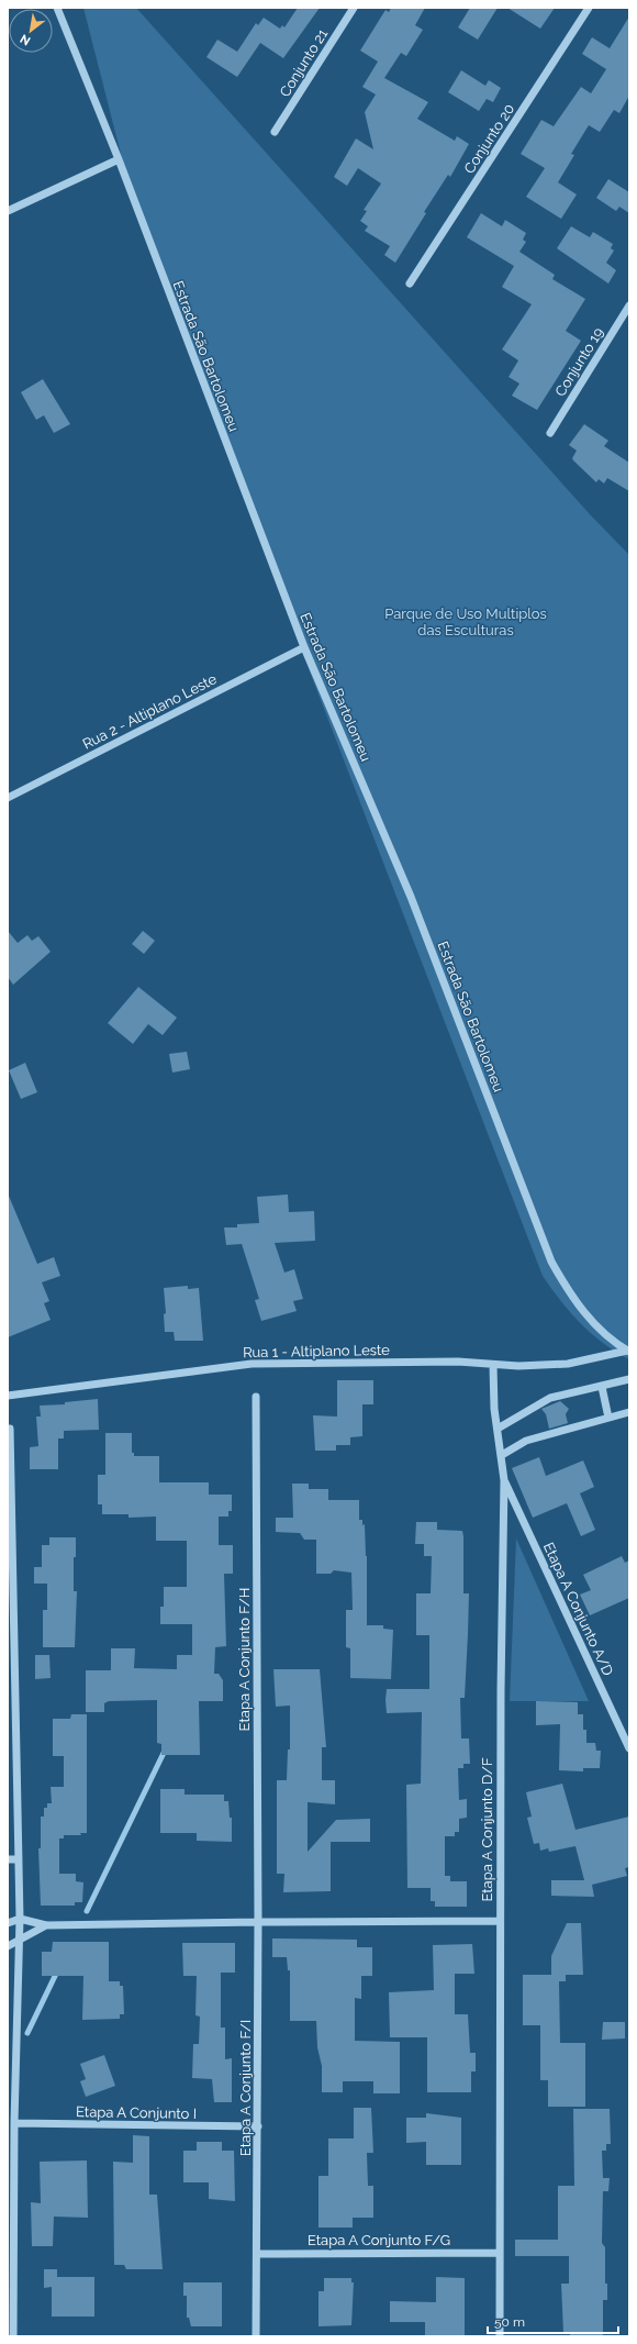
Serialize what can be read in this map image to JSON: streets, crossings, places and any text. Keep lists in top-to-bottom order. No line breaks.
{"streets":{"street":["Conjunto 21","Conjunto 20","Estrada São Bartolomeu","Conjunto 19","Rua 2 - Altiplano Leste","Rua 1 - Altiplano Leste","Etapa A Conjunto A/D","Etapa A Conjunto F/H","Etapa A Conjunto D/F","Etapa A Conjunto F/I","Etapa A Conjunto I","Etapa A Conjunto F/G"]},"crossings":[["Estrada São Bartolomeu","Rua 2 - Altiplano Leste"],["Estrada São Bartolomeu","Rua 1 - Altiplano Leste"],["Rua 1 - Altiplano Leste","Etapa A Conjunto D/F"],["Etapa A Conjunto A/D","Etapa A Conjunto D/F"],["Etapa A Conjunto F/H","Etapa A Conjunto F/I"],["Etapa A Conjunto D/F","Etapa A Conjunto F/G"],["Etapa A Conjunto F/I","Etapa A Conjunto I"],["Etapa A Conjunto F/I","Etapa A Conjunto F/G"]],"parks":["Parque de Uso Multiplos das Esculturas"],"scale_bar":"50 m","north":"bottom left"}
